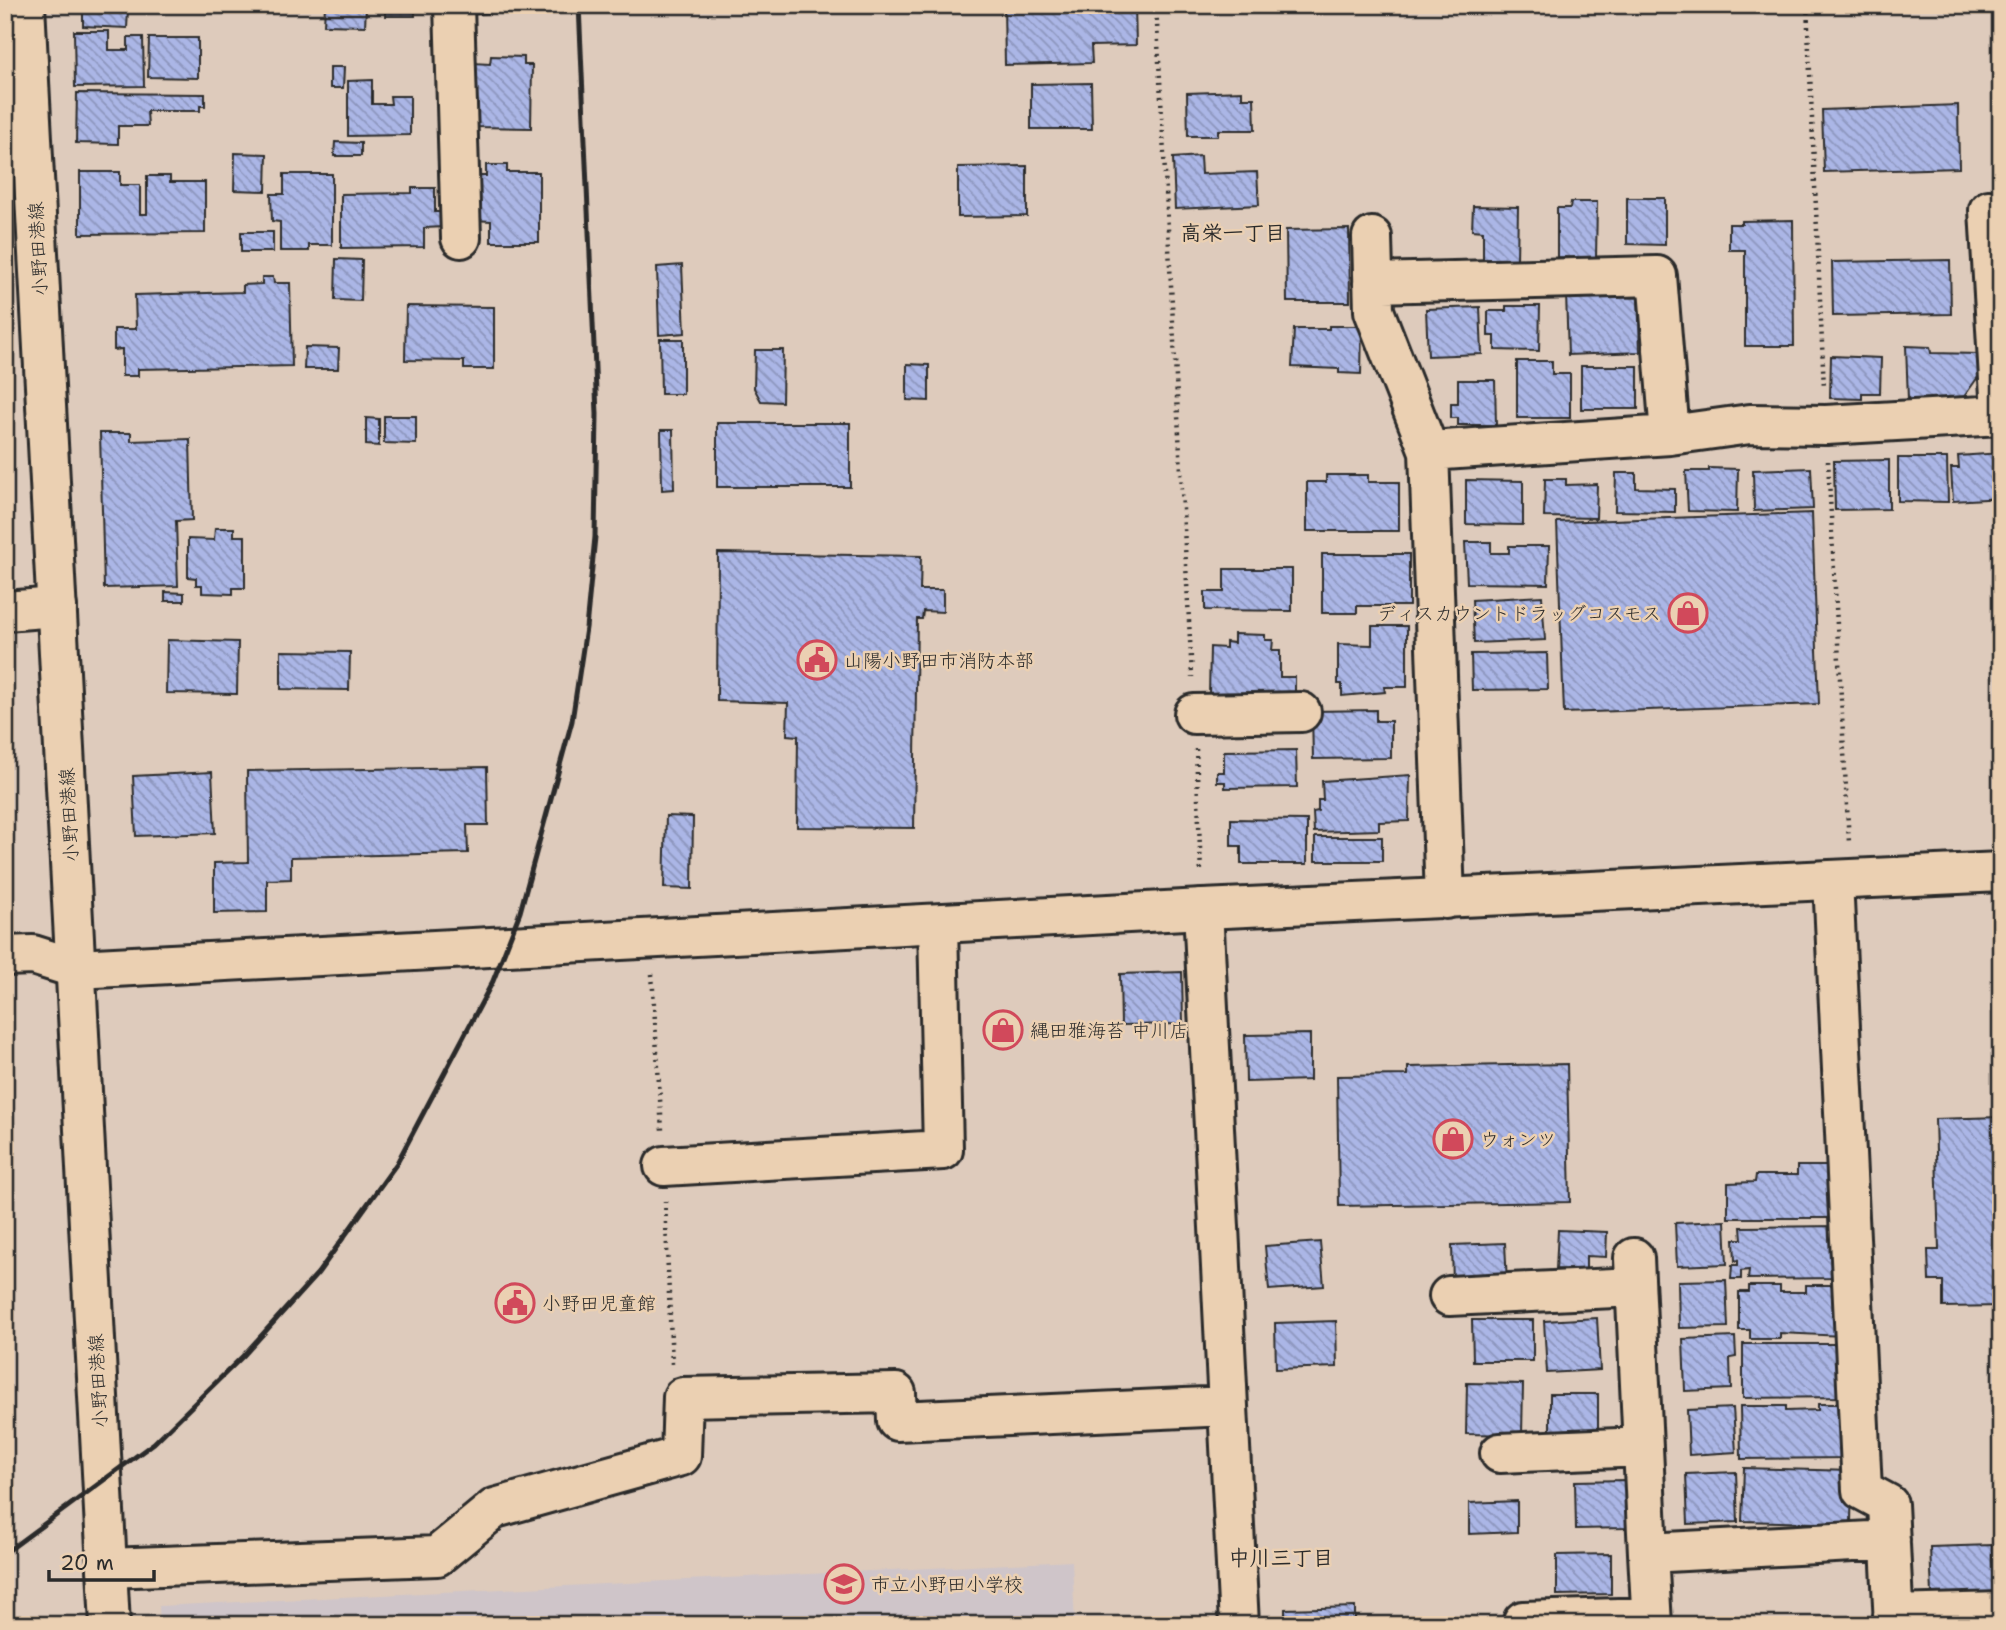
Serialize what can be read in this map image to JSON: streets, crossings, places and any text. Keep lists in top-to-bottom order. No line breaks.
{"streets":{"street":["小野田港線"]},"districts":["高栄一丁目","中川三丁目"],"places":{"shop":["ディスカウントドラッグコスモス","縄田雅海苔 中川店","ウォンツ"],"public building":["山陽小野田市消防本部","小野田児童館"],"school or university":["市立小野田小学校"]},"scale_bar":"20 m"}
